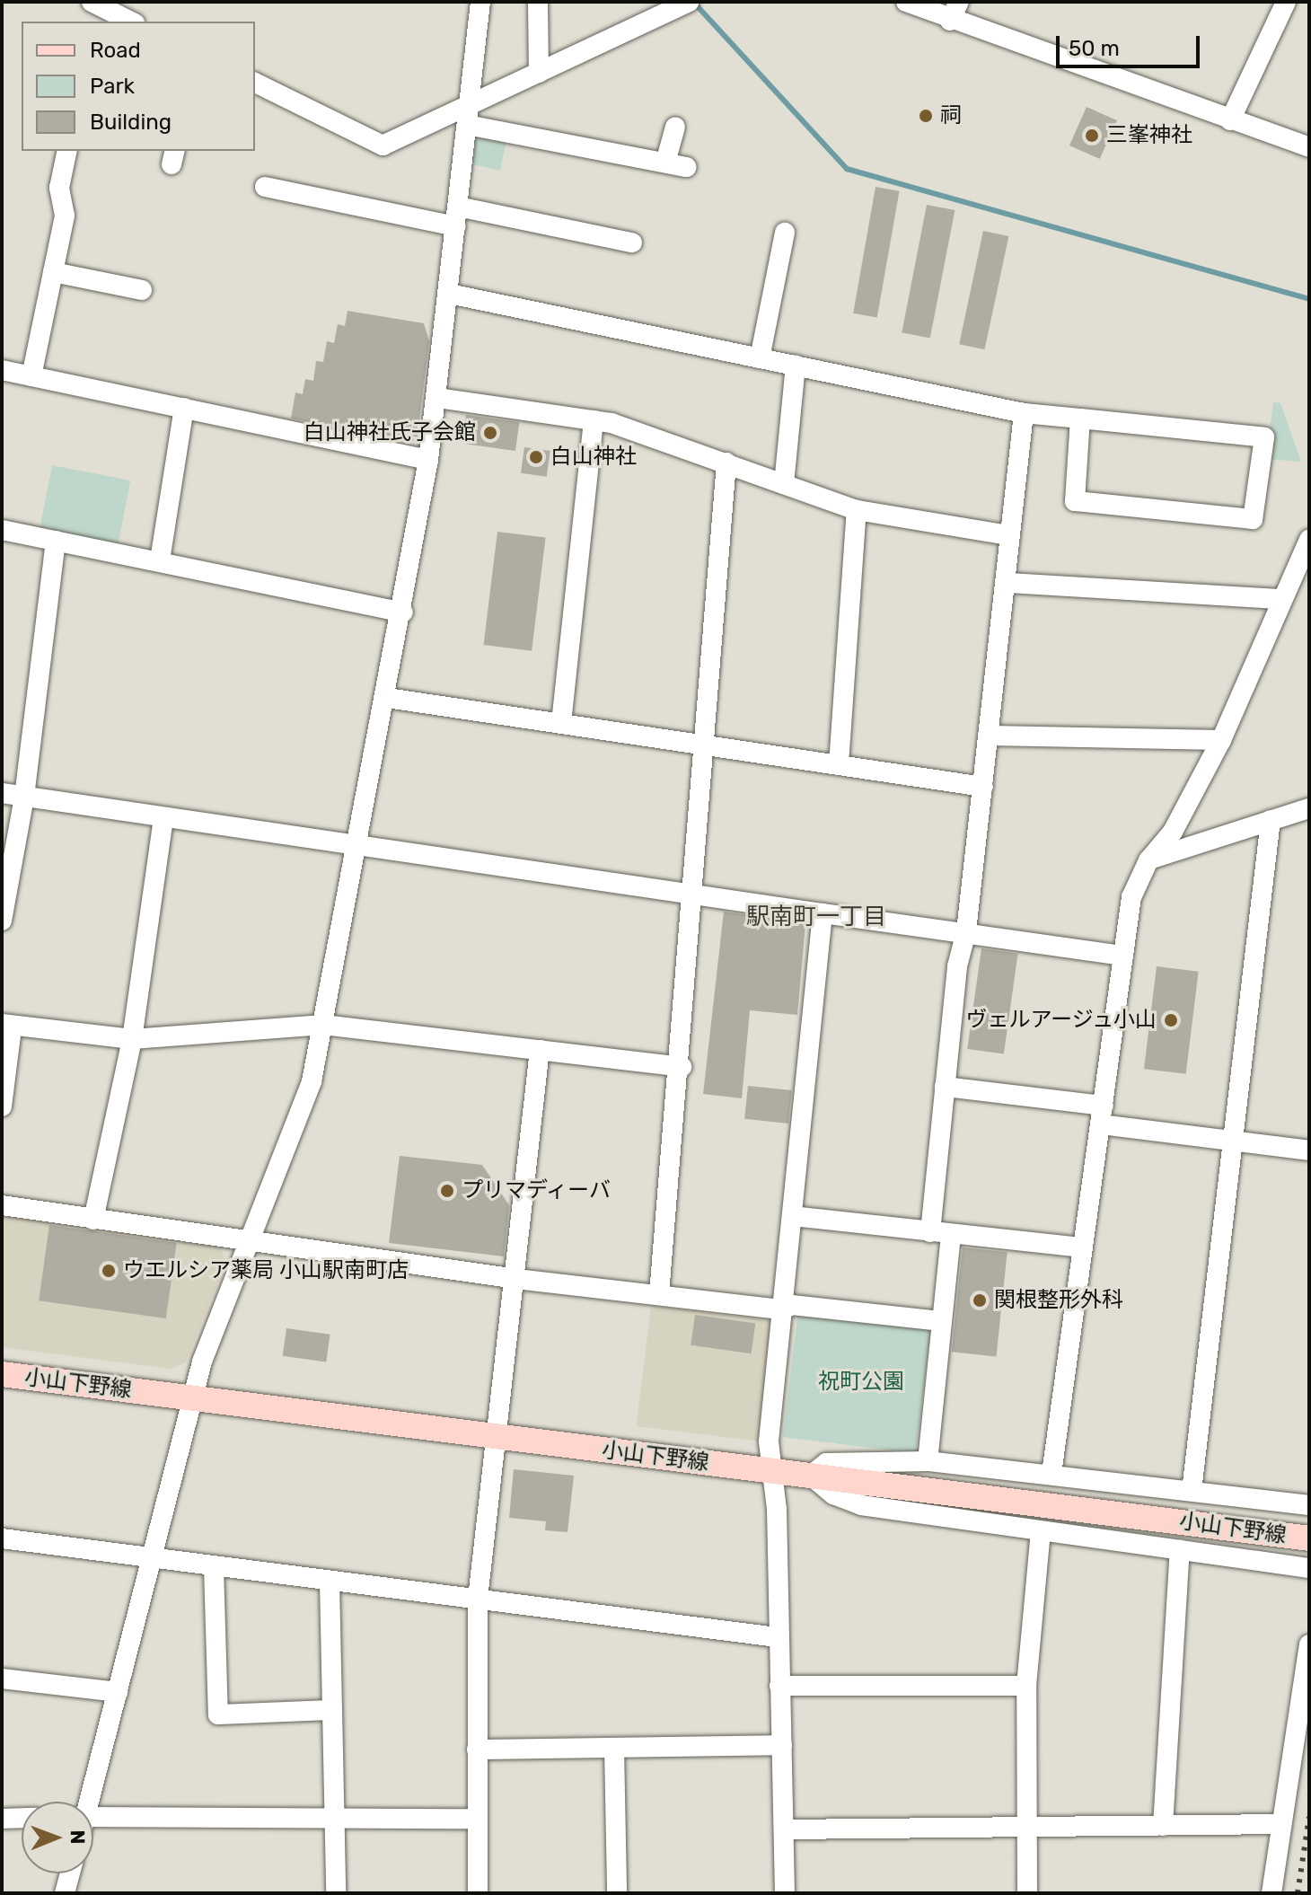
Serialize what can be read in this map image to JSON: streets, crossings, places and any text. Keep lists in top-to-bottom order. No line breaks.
{"streets":{"main road":["小山下野線"]},"districts":["駅南町一丁目"],"parks":["祝町公園"],"places":["祠","三峯神社","白山神社氏子会館","白山神社","ヴェルアージュ小山","プリマディーバ","ウエルシア薬局 小山駅南町店","関根整形外科"],"legend":["Road","Park","Building"],"scale_bar":"50 m","north":"right"}
